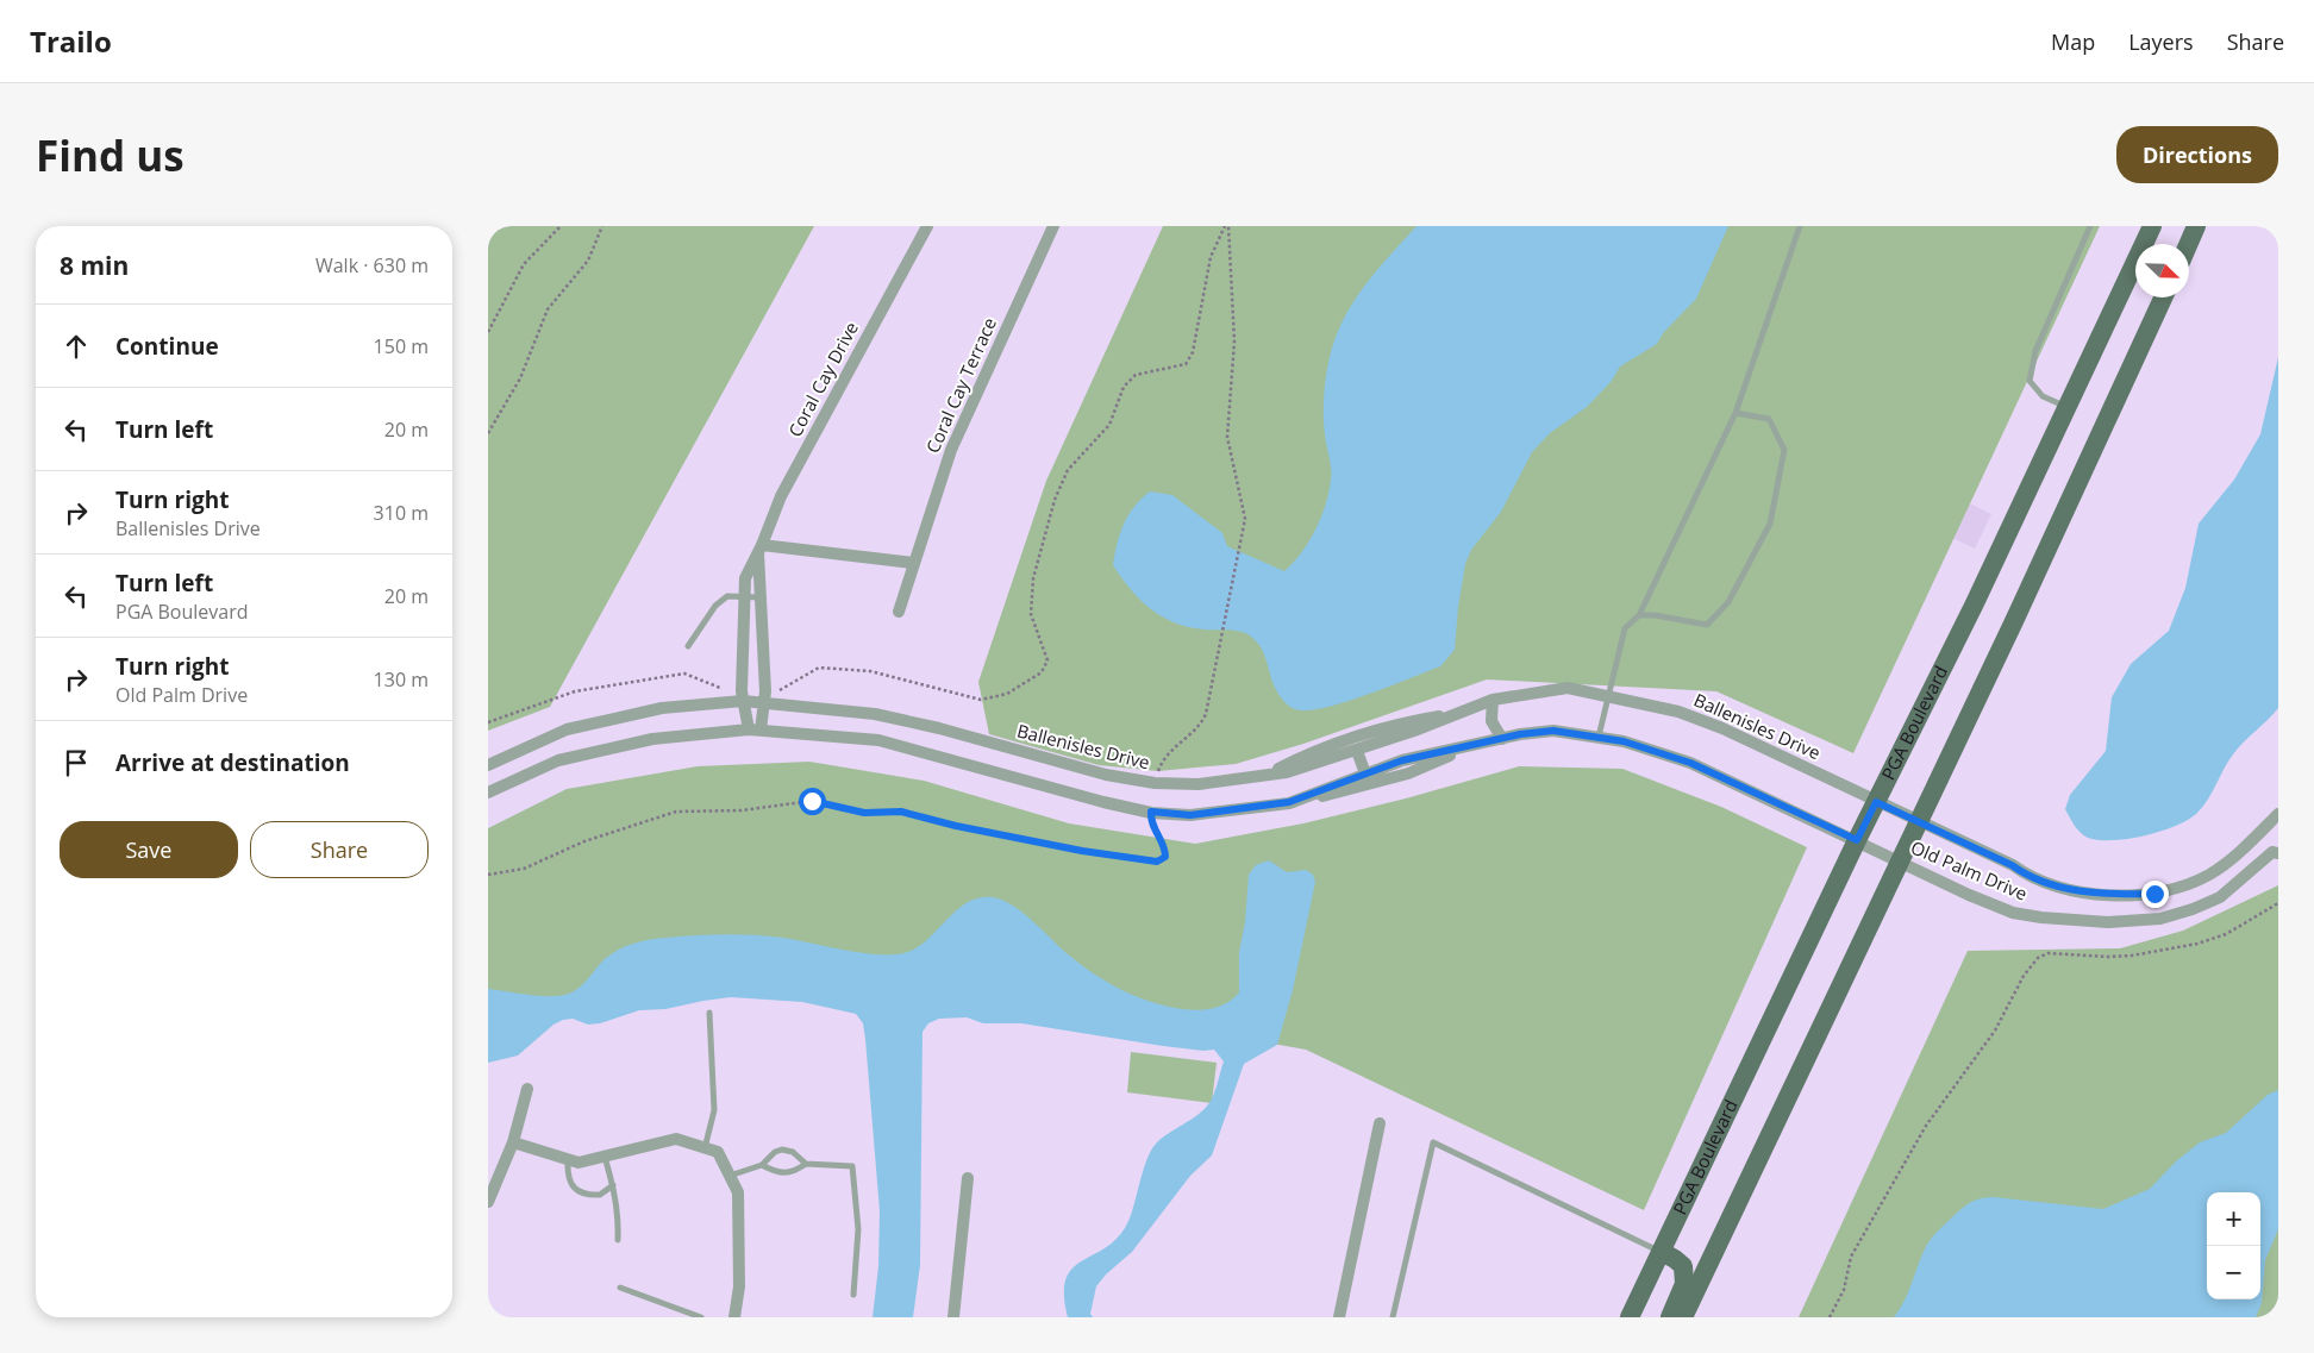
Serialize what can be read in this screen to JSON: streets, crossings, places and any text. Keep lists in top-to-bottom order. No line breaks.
{"streets":{"main road":["PGA Boulevard"],"street":["Coral Cay Drive","Coral Cay Terrace","Ballenisles Drive","Old Palm Drive"]},"crossings":[["Coral Cay Drive","Ballenisles Drive"],["PGA Boulevard","Ballenisles Drive"],["PGA Boulevard","Old Palm Drive"],["Ballenisles Drive","Old Palm Drive"]],"north":"bottom right","page":{"header":"Trailo","nav":["Map","Layers","Share"],"buttons":["Directions",["Save","Share"]],"title":"Find us","heading":["8 min","Walk · 630 m"],"list":[["Continue","150 m"],["Turn left","20 m"],["Turn right","Ballenisles Drive","310 m"],["Turn left","PGA Boulevard","20 m"],["Turn right","Old Palm Drive","130 m"],"Arrive at destination"],"map_buttons":["+","−"]}}
